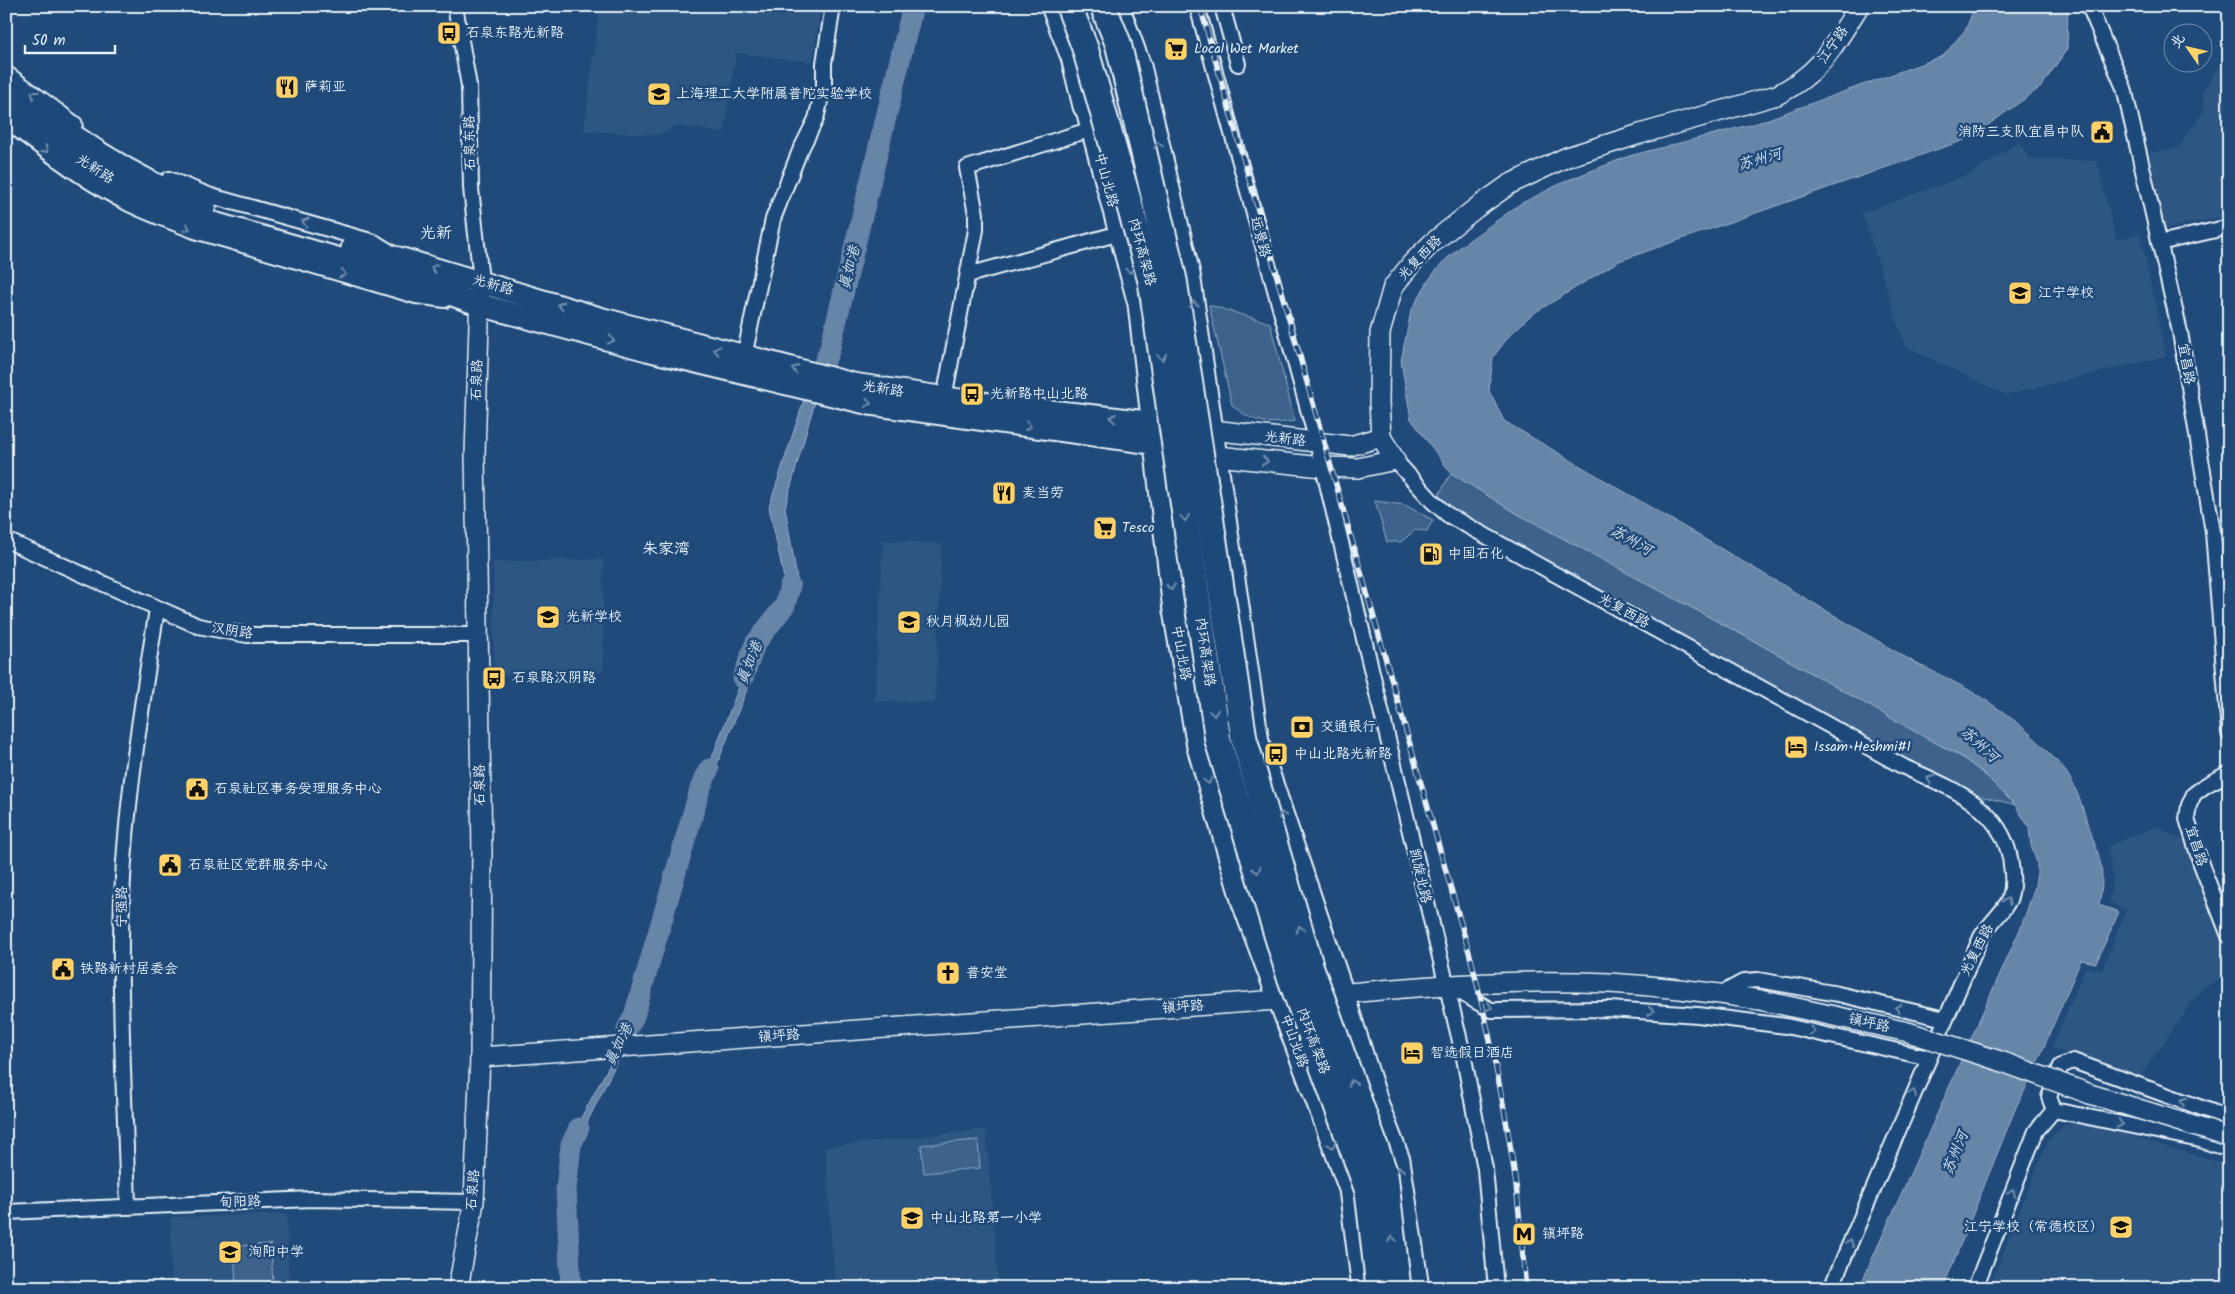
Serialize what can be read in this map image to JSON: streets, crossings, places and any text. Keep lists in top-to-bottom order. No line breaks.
{"streets":{"highway":["内环高架路"],"main road":["江宁路","光新路","中山北路","光复西路","石泉路","镇坪路"],"street":["石泉东路","远景路","宜昌路","汉阴路","凯旋北路","宁强路","旬阳路"]},"crossings":[["江宁路","光复西路"],["石泉东路","光新路"],["石泉东路","石泉路"],["光新路","中山北路"],["光新路","远景路"],["光新路","光复西路"],["光新路","石泉路"],["光新路","凯旋北路"],["中山北路","镇坪路"],["远景路","凯旋北路"],["石泉路","汉阴路"],["石泉路","镇坪路"],["石泉路","旬阳路"],["汉阴路","宁强路"],["凯旋北路","镇坪路"],["宁强路","旬阳路"]],"districts":["光新","朱家湾"],"water":["苏州河","真如港"],"places":{"bus stop":["石泉东路光新路","光新路中山北路","石泉路汉阴路","中山北路光新路"],"supermarket":["Local Wet Market","Tesco"],"restaurant":["萨莉亚","麦当劳"],"school or university":["上海理工大学附属普陀实验学校","江宁学校","光新学校","秋月枫幼儿园","中山北路第一小学","江宁学校（常德校区）","洵阳中学"],"public building":["消防三支队宜昌中队","石泉社区事务受理服务中心","石泉社区党群服务中心","铁路新村居委会"],"fuel station":["中国石化"],"bank":["交通银行"],"hotel":["Issam Heshmi#1","智选假日酒店"],"church":["普安堂"],"metro station":["镇坪路"]},"scale_bar":"50 m","north":"top left"}
